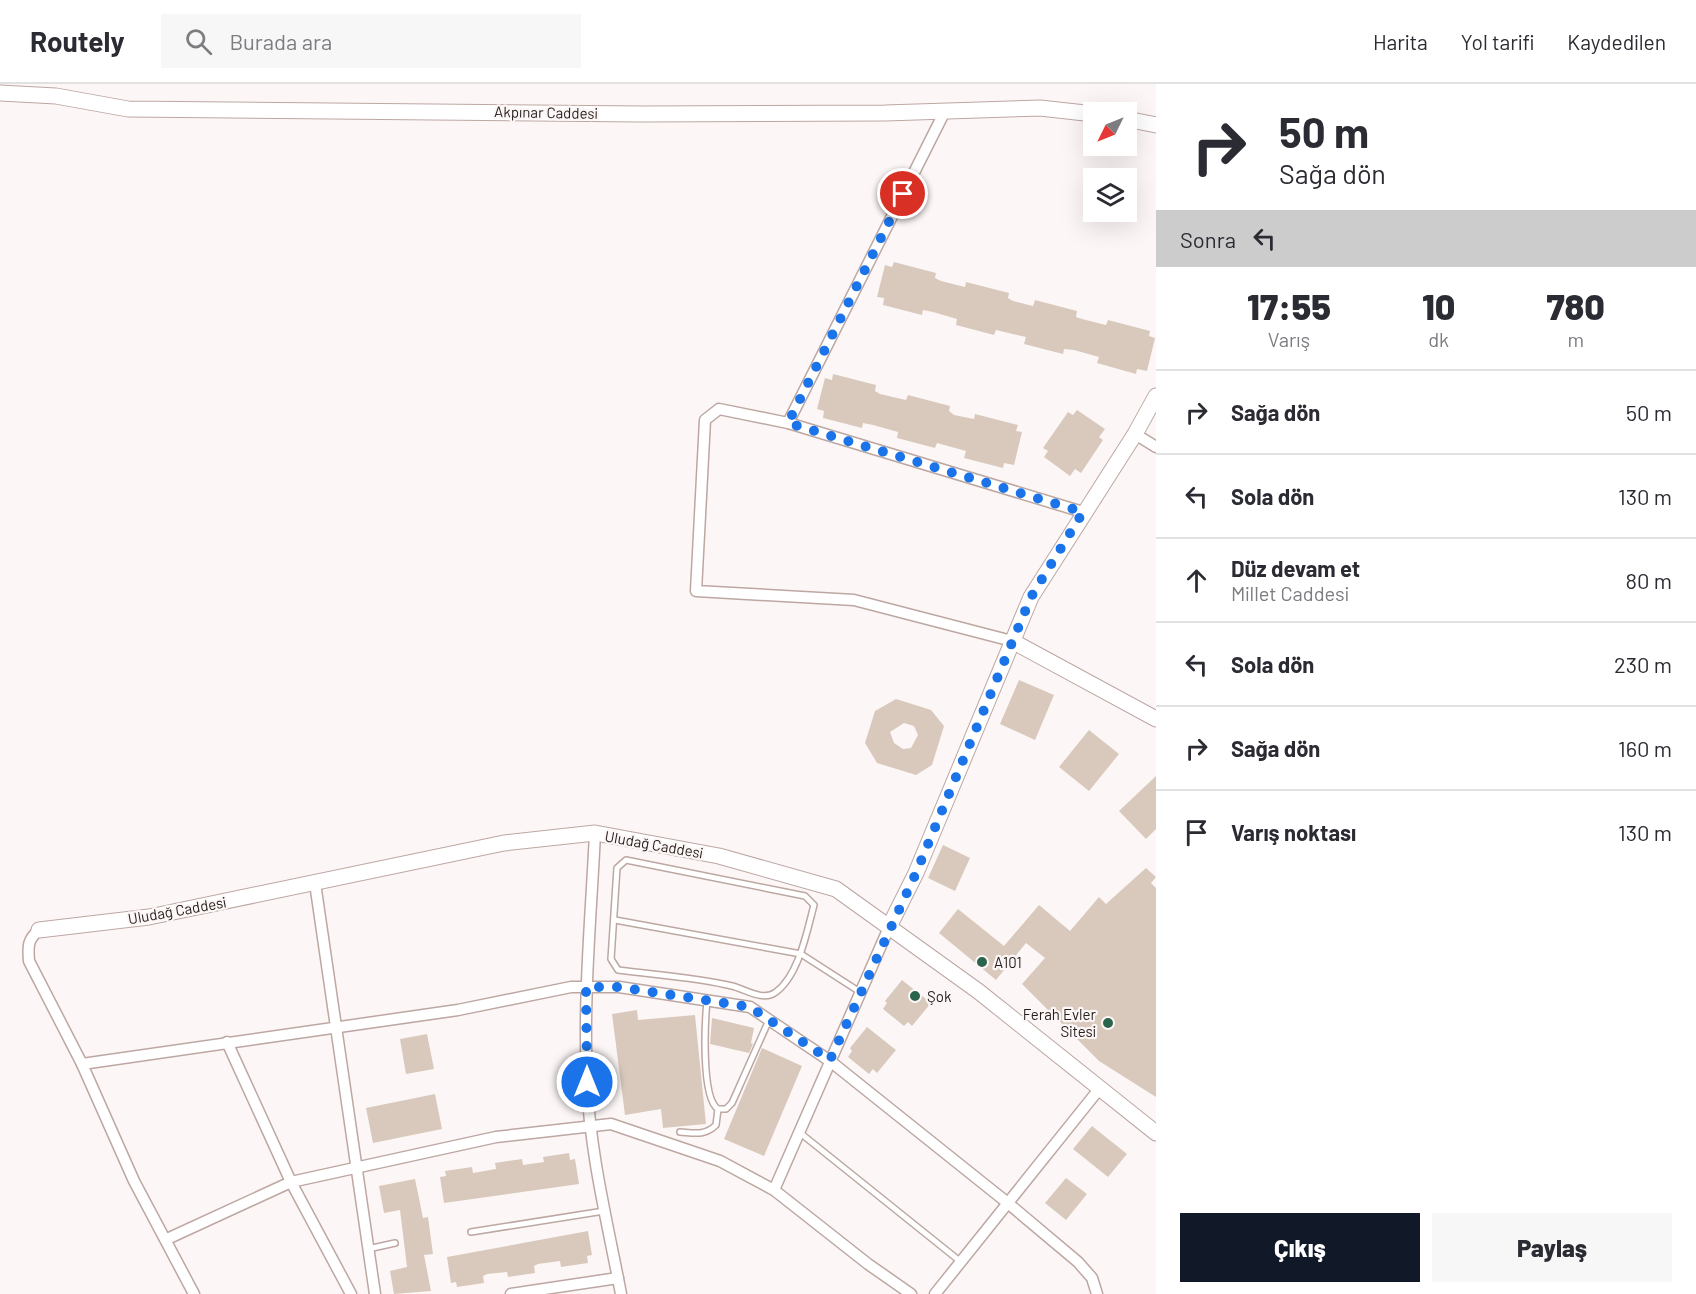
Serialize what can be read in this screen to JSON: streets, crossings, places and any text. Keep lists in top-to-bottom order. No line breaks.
{"streets":{"street":["Akpınar Caddesi","Uludağ Caddesi"]},"places":["A101","Şok","Ferah Evler Sitesi"],"north":"bottom left","page":{"header":"Routely","search":"Burada ara","nav":["Harita","Yol tarifi","Kaydedilen"],"turn":["50 m","Sağa dön"],"then":"Sonra","eta":["17:55","Varış","10","dk","780","m"],"list":[{"name":"Sağa dön","value":"50 m"},{"name":"Sola dön","value":"130 m"},{"name":"Düz devam et","note":"Millet Caddesi","value":"80 m"},{"name":"Sola dön","value":"230 m"},{"name":"Sağa dön","value":"160 m"},{"name":"Varış noktası","value":"130 m"}],"buttons":["Çıkış","Paylaş"]}}
